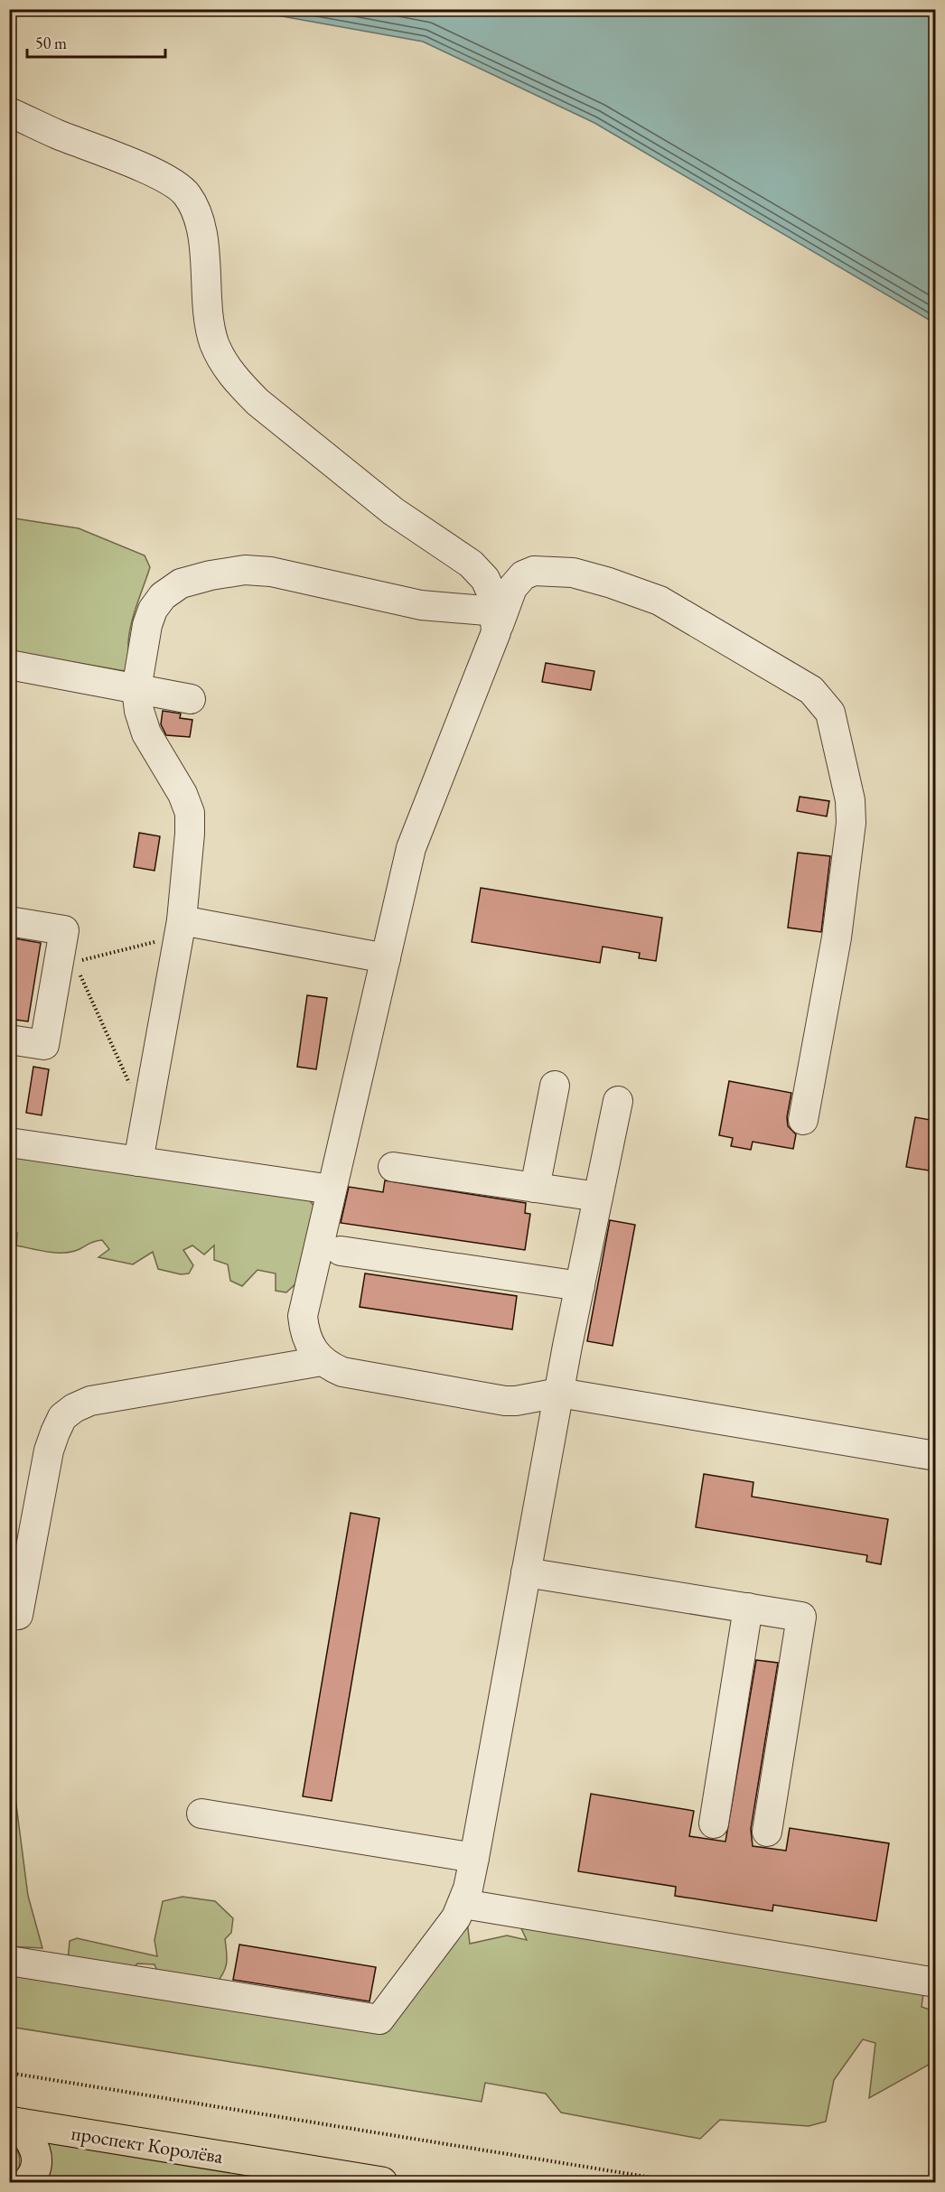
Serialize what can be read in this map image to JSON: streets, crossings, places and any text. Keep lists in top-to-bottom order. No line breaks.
{"streets":{"main road":["проспект Королёва"]},"scale_bar":"50 m"}
